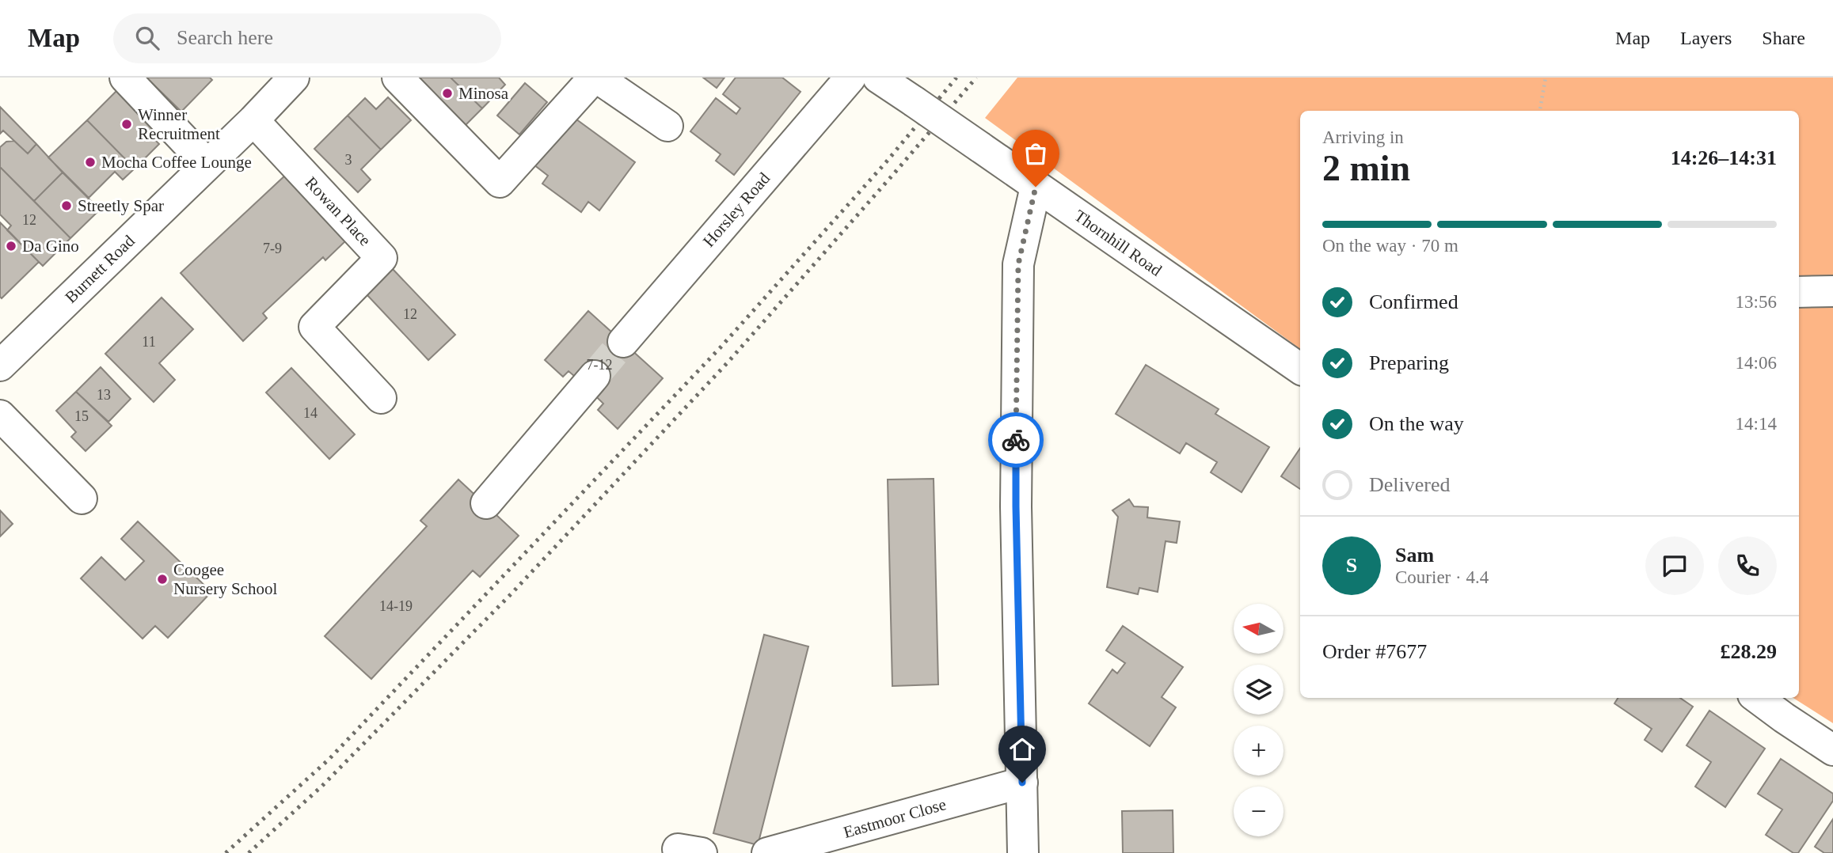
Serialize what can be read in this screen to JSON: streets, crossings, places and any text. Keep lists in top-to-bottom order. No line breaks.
{"streets":{"main road":["Horsley Road","Rowan Place","Thornhill Road","Burnett Road","Eastmoor Close"]},"crossings":[["Rowan Place","Burnett Road"]],"places":["Minosa","Winner Recruitment","Mocha Coffee Lounge","Streetly Spar","Da Gino","Coogee Nursery School"],"house_numbers":["3","12","7-9","12","11","7-12","13","14","15","14-19"],"north":"left","page":{"header":"Map","search":"Search here","nav":["Map","Layers","Share"],"heading":["2 min","Arriving in","14:26–14:31"],"panel":["Sam","Courier · 4.4","Order #7677","£28.29"],"bar":"On the way · 70 m","list":[["Confirmed","13:56"],["Preparing","14:06"],["On the way","14:14"],"Delivered"],"round":"S","map_buttons":["+","−"]}}
